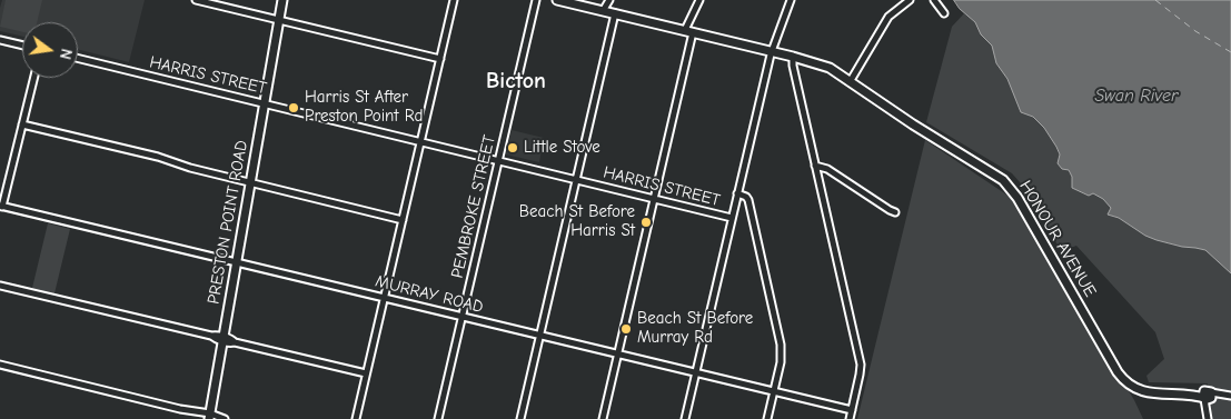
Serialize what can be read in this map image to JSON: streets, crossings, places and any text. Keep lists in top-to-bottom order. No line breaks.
{"streets":{"street":["HARRIS STREET","PEMBROKE STREET","PRESTON POINT ROAD","HONOUR AVENUE","MURRAY ROAD"]},"crossings":[["HARRIS STREET","PEMBROKE STREET"],["HARRIS STREET","PRESTON POINT ROAD"],["PEMBROKE STREET","MURRAY ROAD"],["PRESTON POINT ROAD","MURRAY ROAD"]],"districts":["Bicton"],"water":["Swan River"],"places":["Harris St After Preston Point Rd","Little Stove","Beach St Before Harris St","Beach St Before Murray Rd"],"north":"right"}
